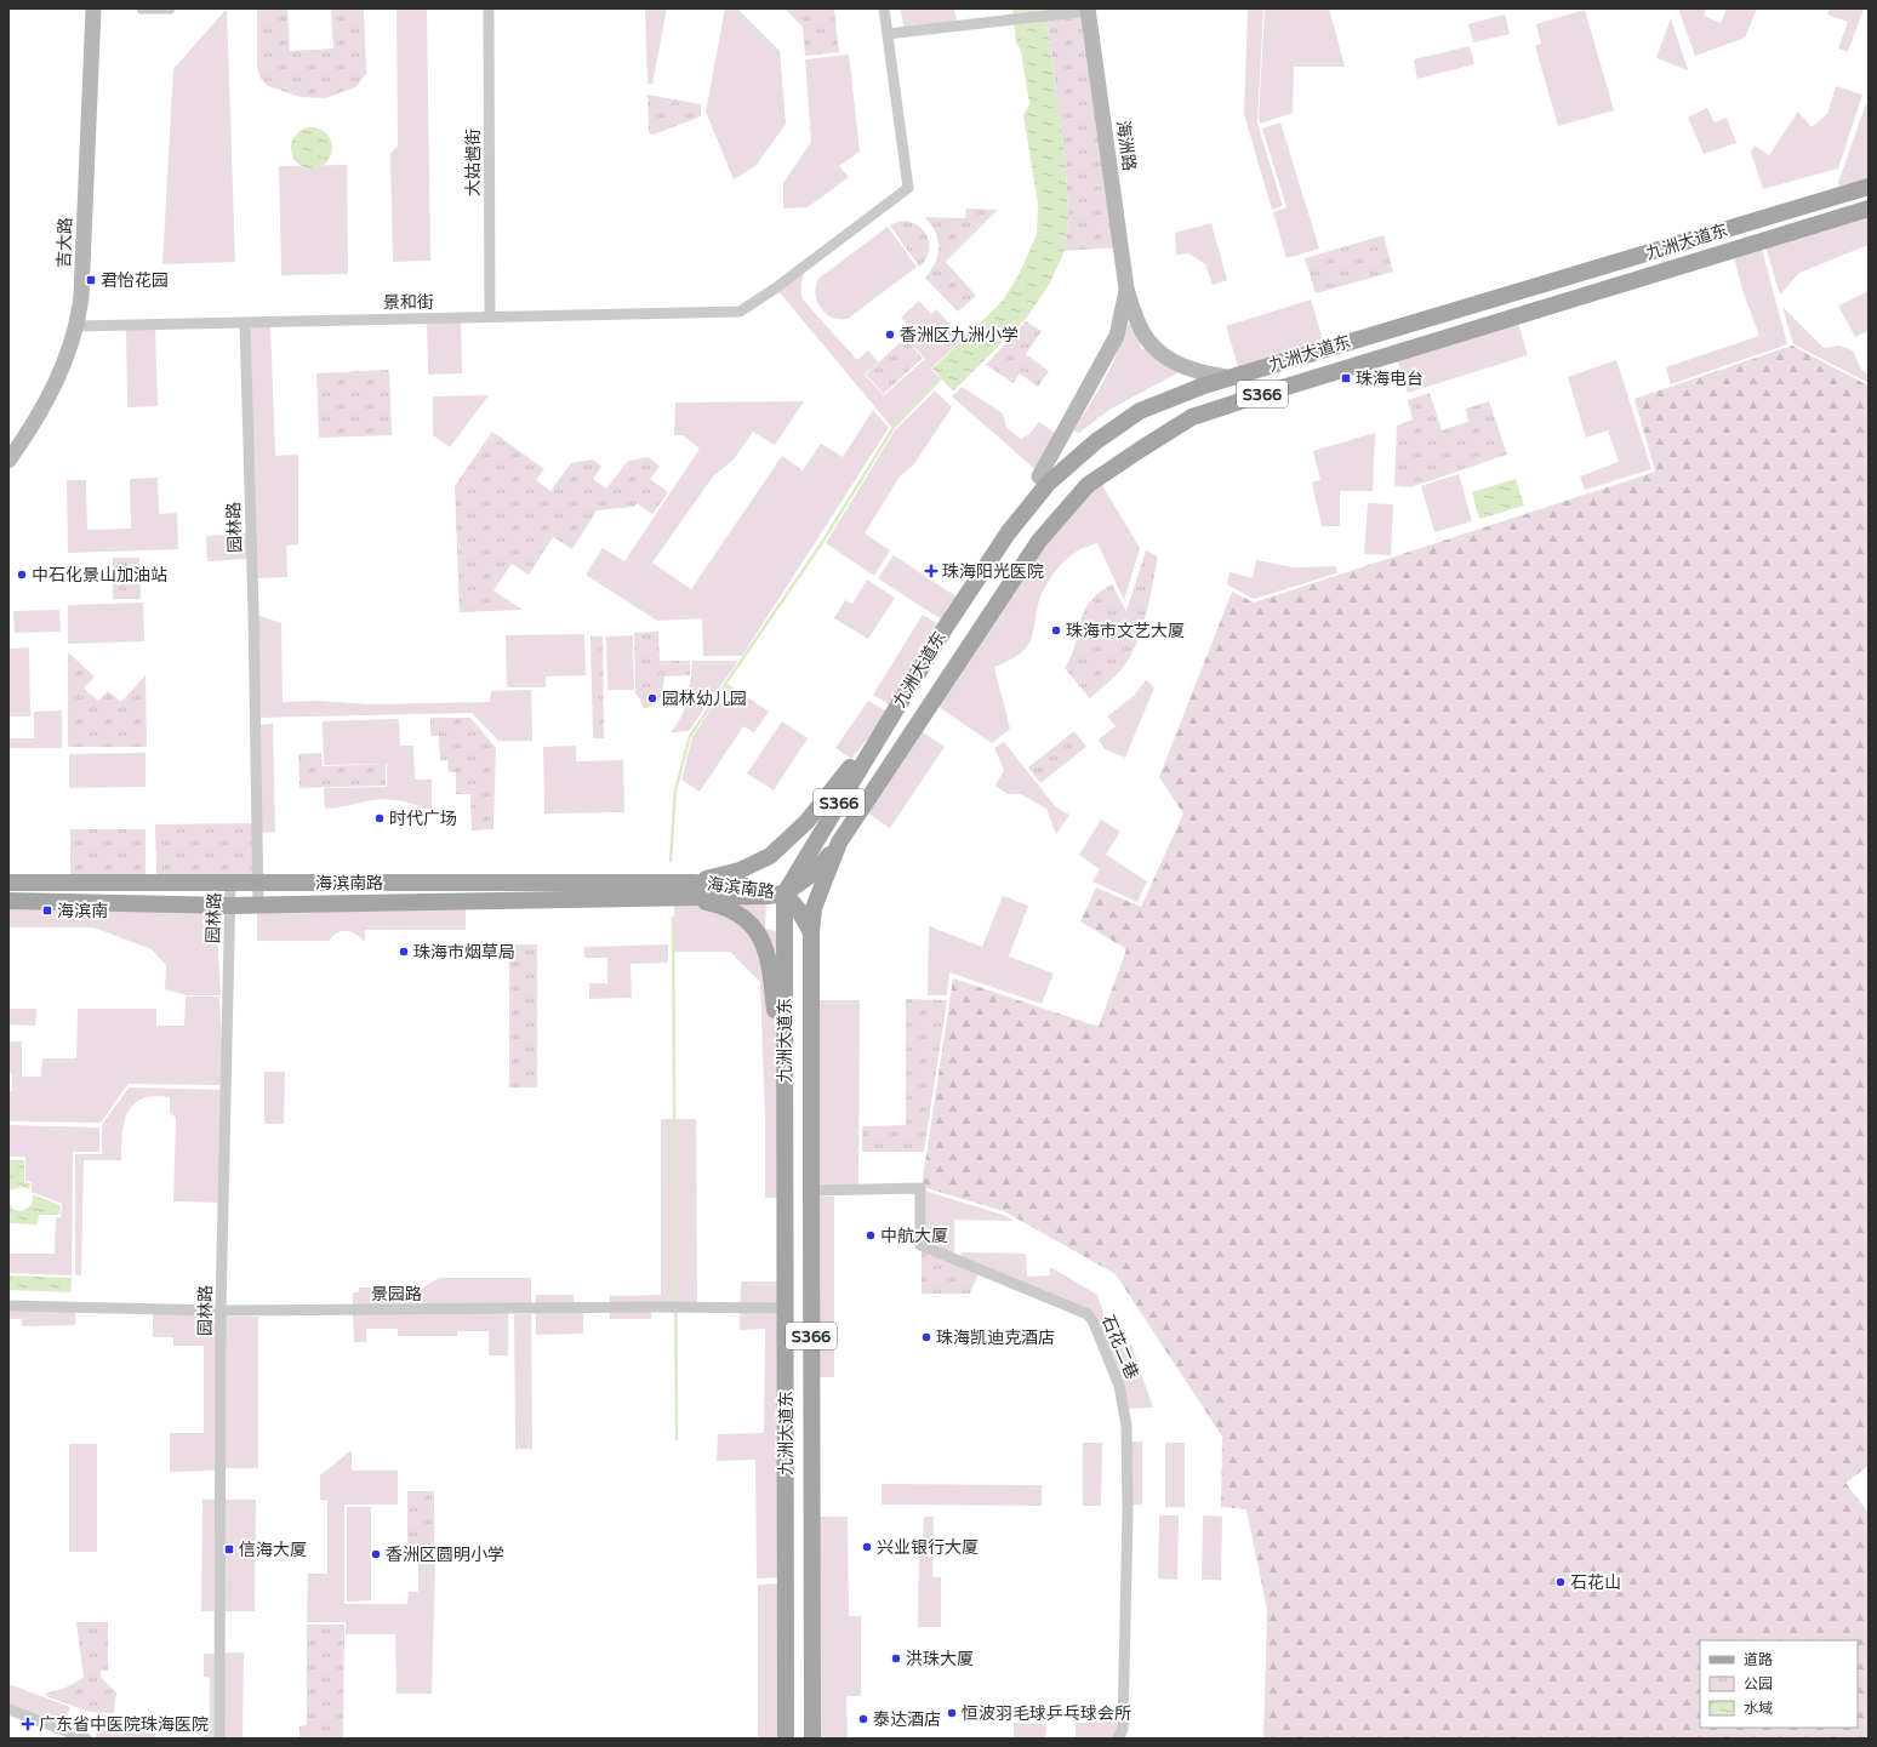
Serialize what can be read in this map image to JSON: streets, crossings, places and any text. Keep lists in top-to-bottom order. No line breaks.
{"streets":{"main road":["九洲大道东","S366","海滨南路"],"street":["海洲路","大姑乸街","吉大路","景和街","园林路","景园路","石花二巷"]},"crossings":[["大姑乸街","景和街"],["九洲大道东","海滨南路"],["九洲大道东","景园路"],["九洲大道东","石花二巷"],["吉大路","景和街"],["景和街","园林路"],["园林路","海滨南路"],["园林路","景园路"]],"places":{"transit":["君怡花园","珠海电台","海滨南","信海大厦"],"other":["香洲区九洲小学","中石化景山加油站","珠海市文艺大厦","园林幼儿园","时代广场","珠海市烟草局","中航大厦","珠海凯迪克酒店","兴业银行大厦","香洲区圆明小学","石花山","洪珠大厦","恒波羽毛球乒乓球会所","泰达酒店"],"health":["珠海阳光医院","广东省中医院珠海医院"]},"legend":["道路","公园","水域"]}
